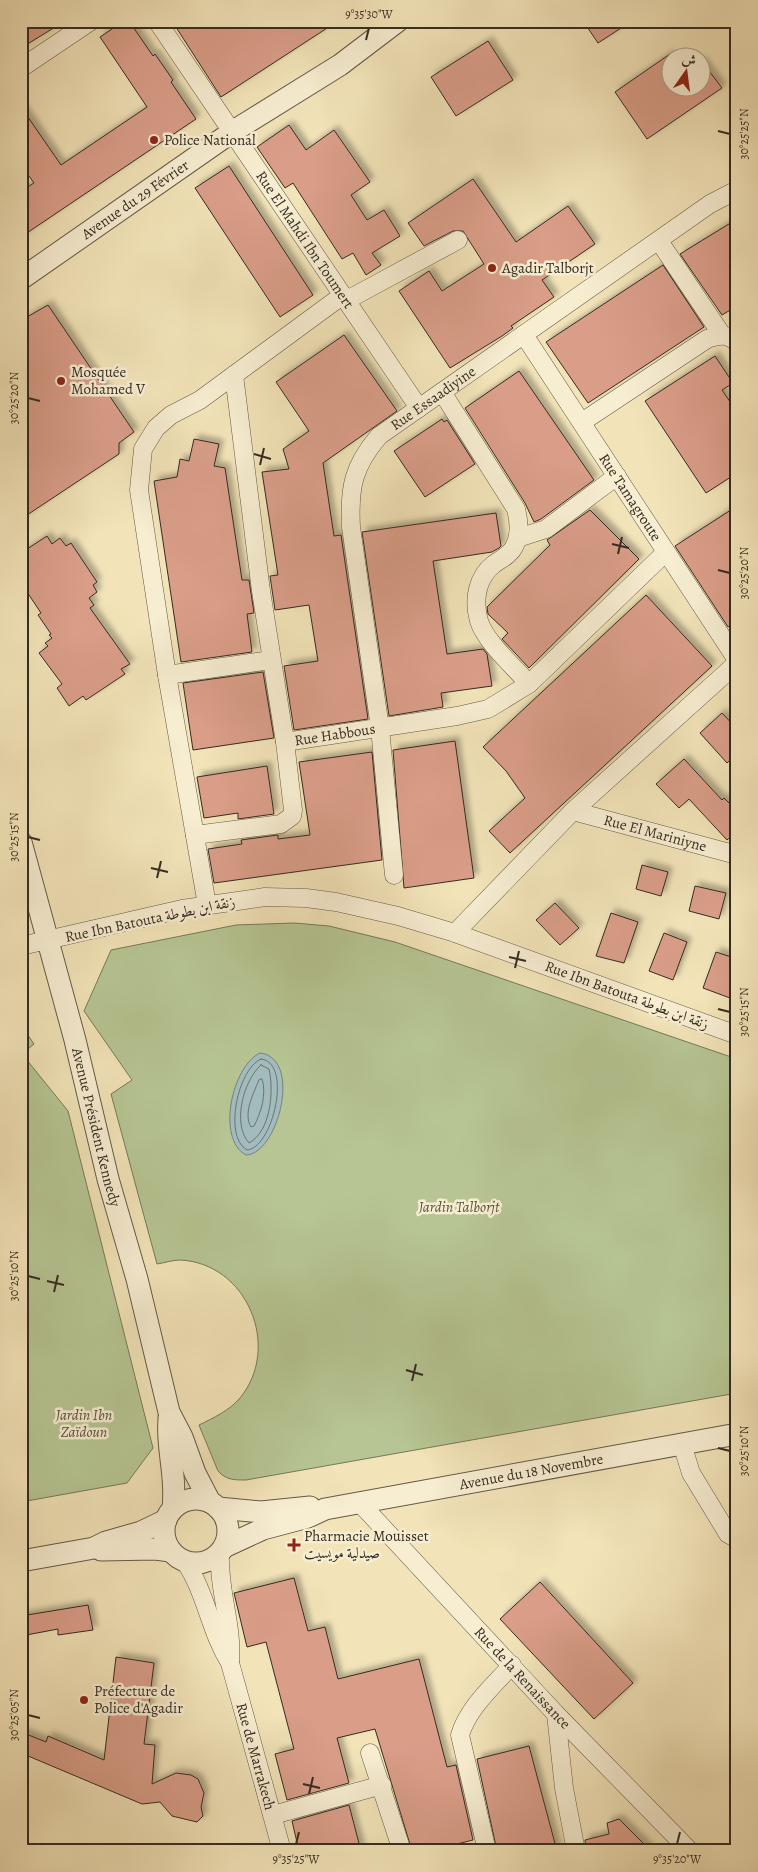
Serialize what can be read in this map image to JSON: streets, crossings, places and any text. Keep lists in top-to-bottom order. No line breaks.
{"streets":{"street":["Avenue du 29 Février","Rue El Mahdi Ibn Toumert","Rue Essaadiyine","Rue Tamagroute","Rue Habbous","Rue El Mariniyne","Rue Ibn Batouta زنقة ابن بطوطة","Avenue Président Kennedy","Avenue du 18 Novembre","Rue de la Renaissance","Rue de Marrakech"]},"crossings":[["Avenue du 29 Février","Rue El Mahdi Ibn Toumert"],["Rue El Mahdi Ibn Toumert","Rue Essaadiyine"],["Rue Essaadiyine","Rue Tamagroute"],["Rue Essaadiyine","Rue Habbous"],["Rue Tamagroute","Rue Habbous"],["Rue Ibn Batouta زنقة ابن بطوطة","Avenue Président Kennedy"],["Avenue Président Kennedy","Avenue du 18 Novembre"],["Avenue Président Kennedy","Rue de Marrakech"],["Avenue du 18 Novembre","Rue de la Renaissance"],["Avenue du 18 Novembre","Rue de Marrakech"]],"parks":["Jardin Talborjt","Jardin Ibn Zaïdoun"],"places":{"other":["Police National","Agadir Talborjt","Mosquée Mohamed V","Préfecture de Police d'Agadir"],"health":["Pharmacie Mouisset صيدلية مويسيت"]},"north":"top","coordinates":["9°35'30\"W","30°25'25\"N","30°25'20\"N","30°25'15\"N","30°25'10\"N","30°25'05\"N","9°35'25\"W","9°35'20\"W"]}
